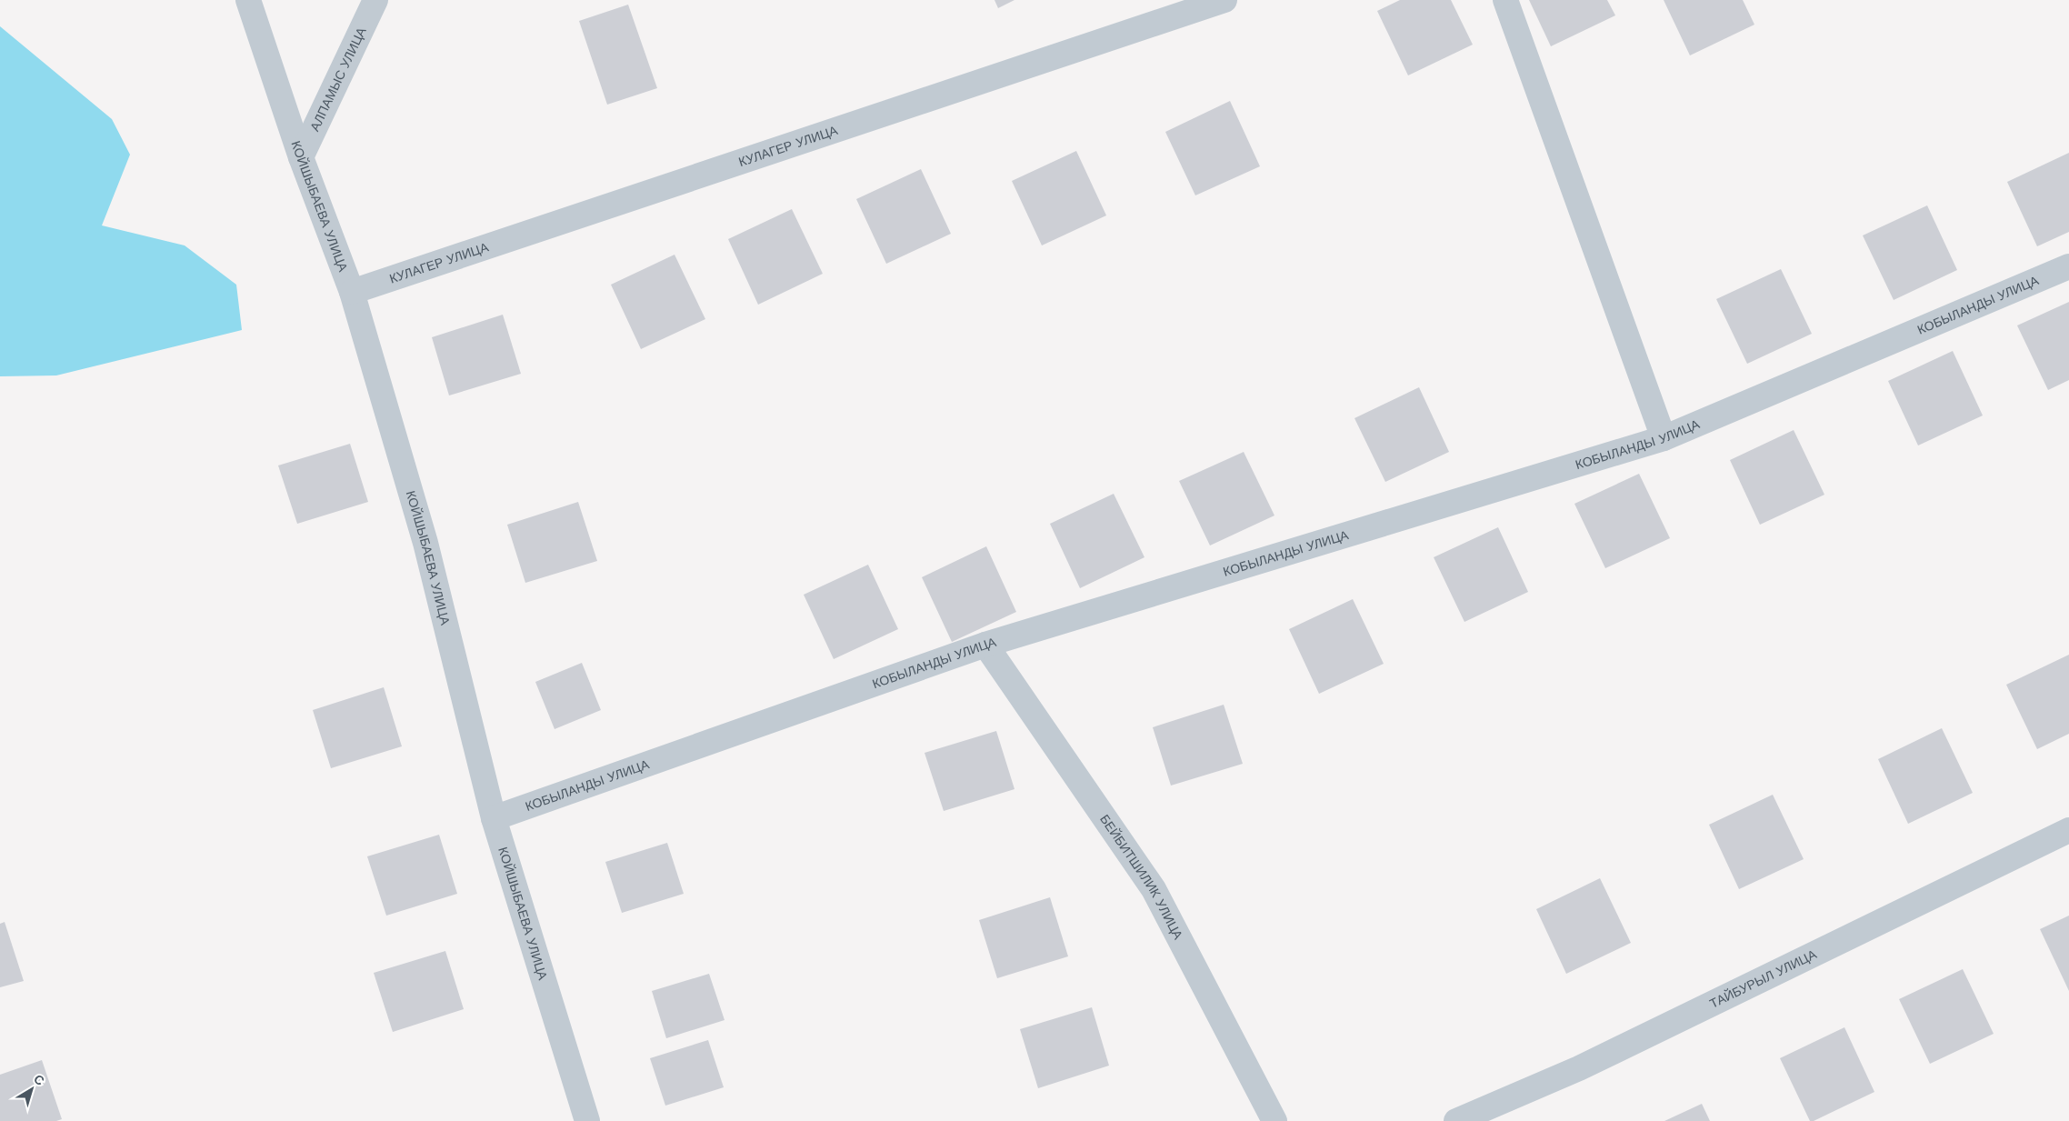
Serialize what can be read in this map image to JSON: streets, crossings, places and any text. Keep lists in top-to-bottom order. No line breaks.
{"streets":{"street":["АЛПАМЫС УЛИЦА","КУЛАГЕР УЛИЦА","КОЙШЫБАЕВА УЛИЦА","КОБЫЛАНДЫ УЛИЦА","БЕЙБИТШИЛИК УЛИЦА","ТАЙБУРЫЛ УЛИЦА"]},"crossings":[["АЛПАМЫС УЛИЦА","КОЙШЫБАЕВА УЛИЦА"],["КУЛАГЕР УЛИЦА","КОЙШЫБАЕВА УЛИЦА"],["КОЙШЫБАЕВА УЛИЦА","КОБЫЛАНДЫ УЛИЦА"],["КОБЫЛАНДЫ УЛИЦА","БЕЙБИТШИЛИК УЛИЦА"]],"north":"top right"}
